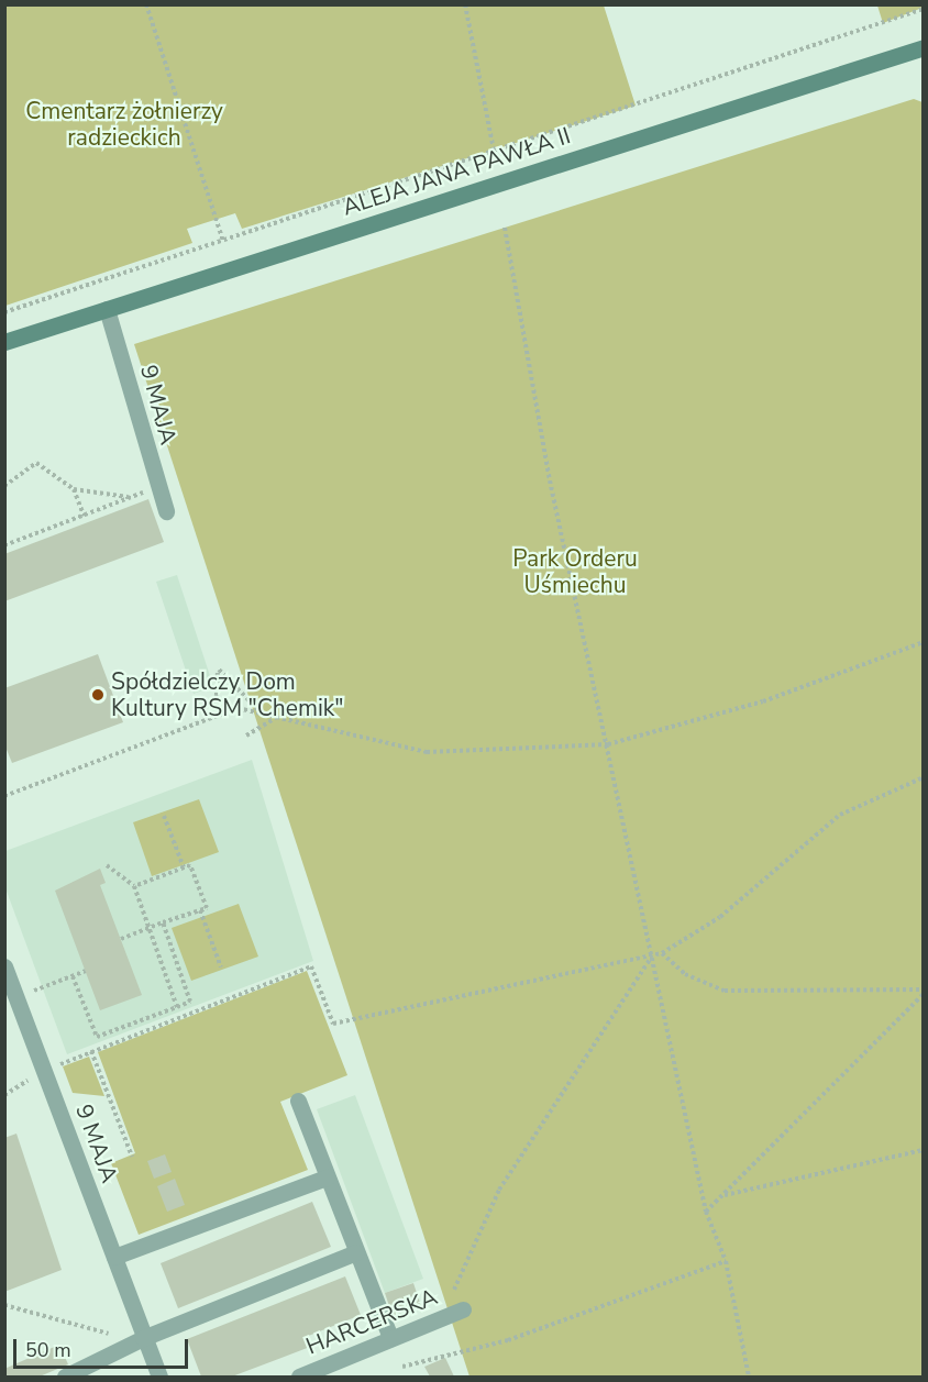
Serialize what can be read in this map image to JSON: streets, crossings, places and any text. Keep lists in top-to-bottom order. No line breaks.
{"streets":{"main road":["ALEJA JANA PAWŁA II"],"street":["9 MAJA","HARCERSKA"]},"crossings":[["ALEJA JANA PAWŁA II","9 MAJA"]],"parks":["Cmentarz żołnierzy radzieckich","Park Orderu Uśmiechu"],"places":["Spółdzielczy Dom Kultury RSM \"Chemik\""],"scale_bar":"50 m"}
